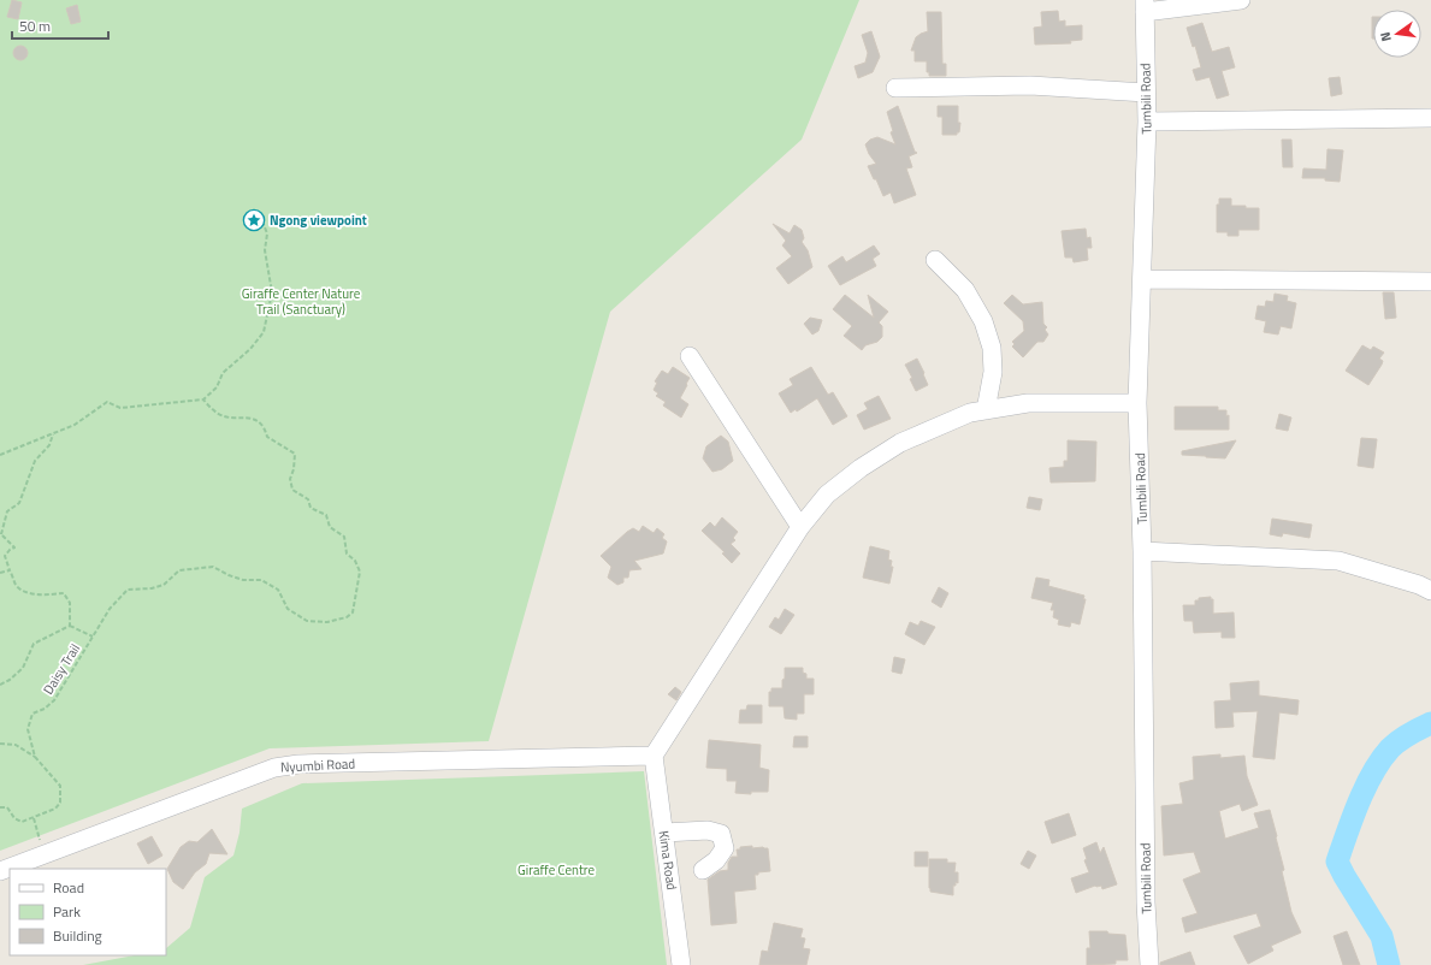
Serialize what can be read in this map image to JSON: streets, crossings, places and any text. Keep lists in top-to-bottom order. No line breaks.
{"streets":{"street":["Tumbili Road","Nyumbi Road","Kima Road"],"path":["Daisy Trail"]},"crossings":[["Nyumbi Road","Kima Road"]],"parks":["Giraffe Center Nature Trail (Sanctuary)","Giraffe Centre"],"places":{"place":["Ngong viewpoint"]},"legend":["Road","Park","Building"],"scale_bar":"50 m","north":"left"}
